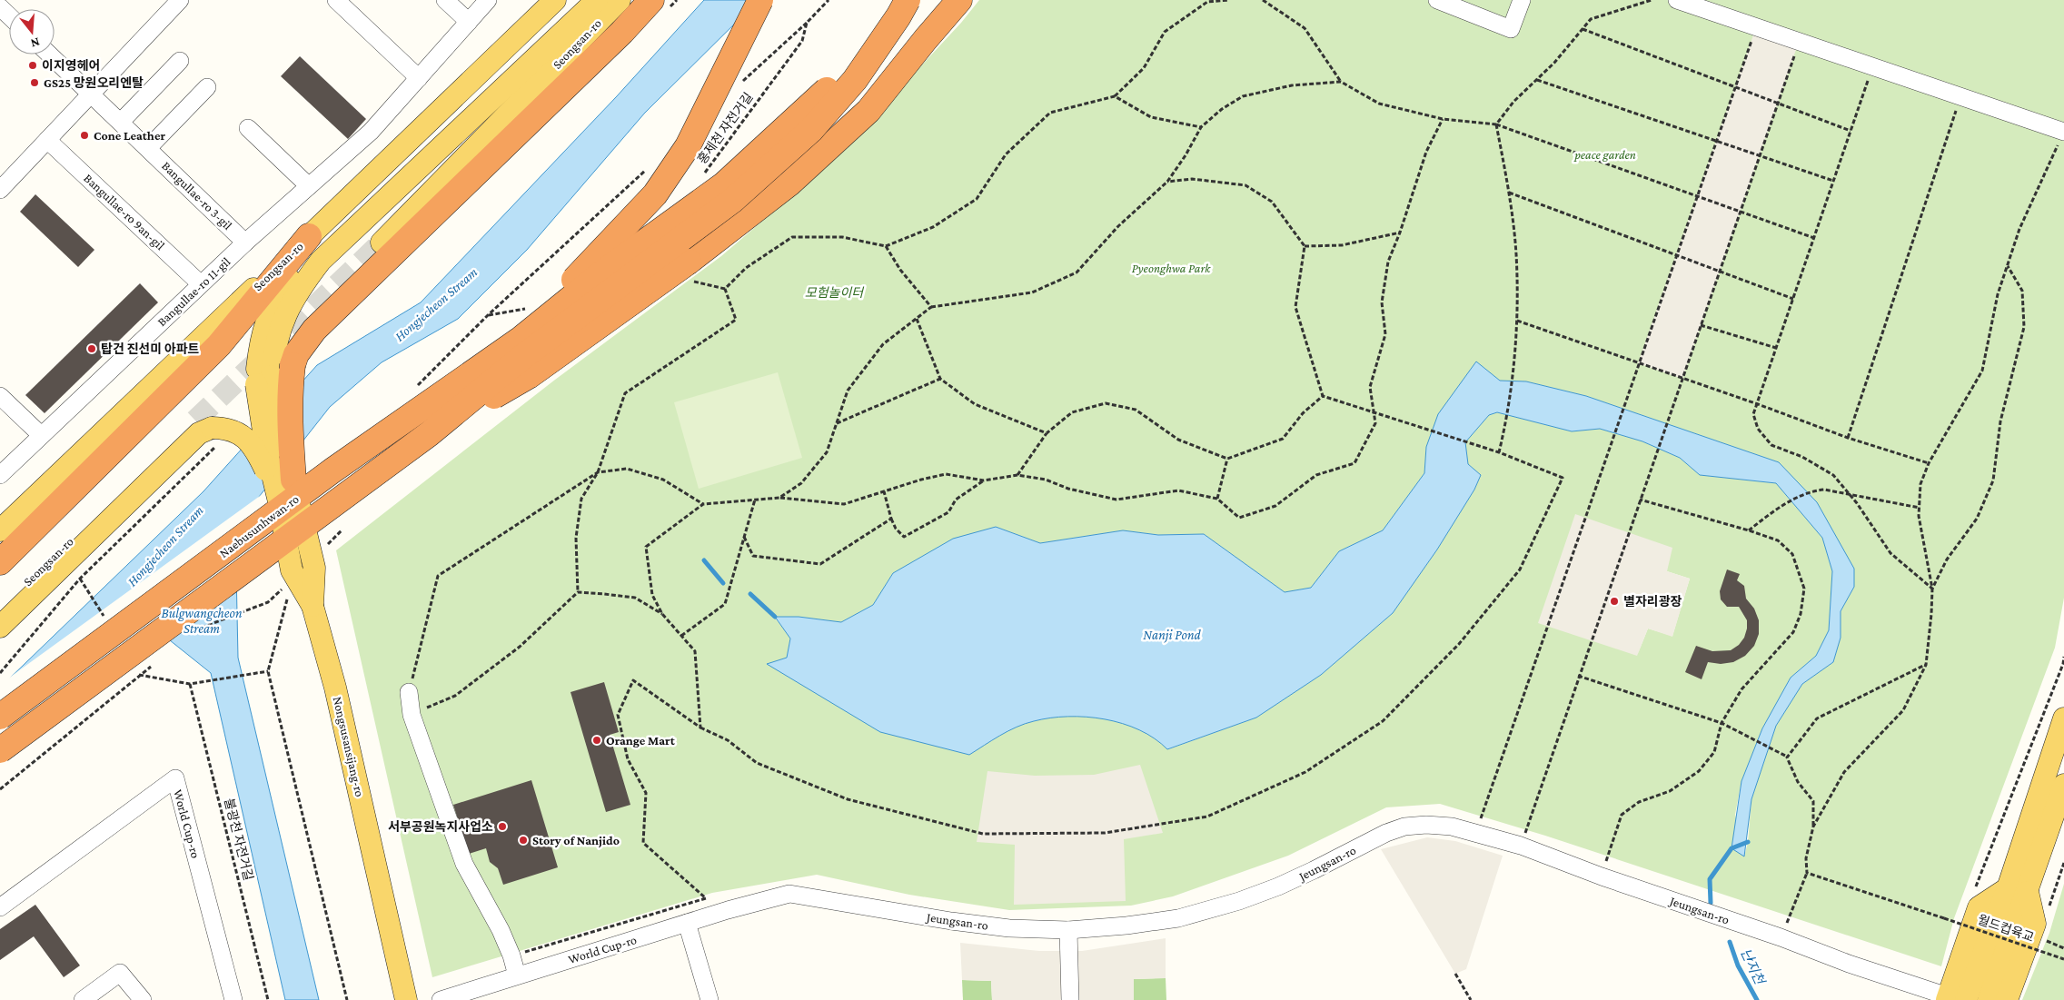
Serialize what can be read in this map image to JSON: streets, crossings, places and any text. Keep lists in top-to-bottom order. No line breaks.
{"streets":{"highway":["Naebusunhwan-ro"],"main road":["Seongsan-ro","Nongsusansijang-ro"],"street":["Bangullae-ro 3-gil","Bangullae-ro 9an-gil","Bangullae-ro 11-gil","World Cup-ro","Jeungsan-ro"],"path":["홍제천 자전거길","불광천 자전거길","월드컵육교"]},"crossings":[["Bangullae-ro 3-gil","Bangullae-ro 11-gil"],["Bangullae-ro 9an-gil","Bangullae-ro 11-gil"],["World Cup-ro","Jeungsan-ro"]],"water":["Hongjecheon Stream","Bulgwangcheon Stream","Nanji Pond","난지천"],"parks":["peace garden","Pyeonghwa Park","모험놀이터"],"places":["이지영헤어","GS25 망원오리엔탈","Cone Leather","탑건 진선미 아파트","별자리광장","Orange Mart","서부공원녹지사업소","Story of Nanjido"],"north":"bottom"}
